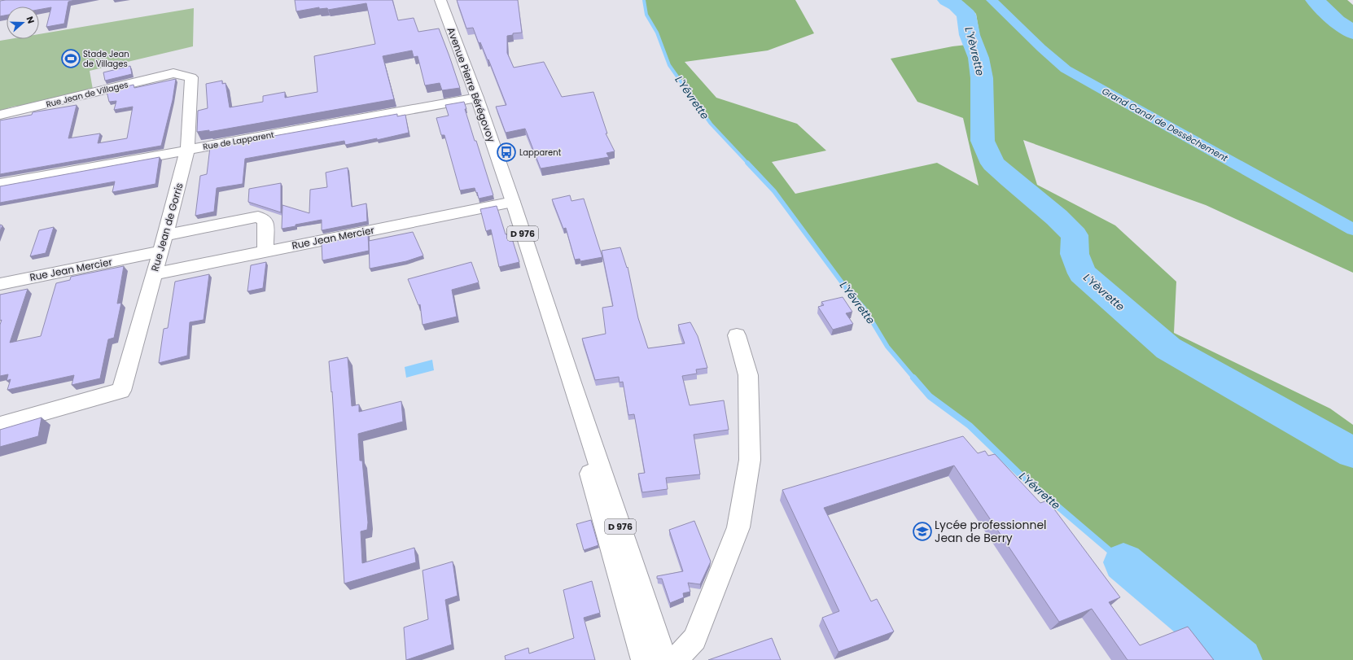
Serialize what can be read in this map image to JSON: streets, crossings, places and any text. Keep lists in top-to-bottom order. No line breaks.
{"streets":{"street":["Avenue Pierre Bérégovoy","Rue Jean de Villages","Rue de Lapparent","Rue Jean de Gorris","D 976","Rue Jean Mercier"]},"crossings":[["Avenue Pierre Bérégovoy","Rue de Lapparent"],["Avenue Pierre Bérégovoy","Rue Jean Mercier"],["Rue Jean de Villages","Rue Jean de Gorris"],["Rue de Lapparent","Rue Jean de Gorris"],["Rue Jean de Gorris","Rue Jean Mercier"]],"water":["L'Yèvrette","L'Yévrette","Grand Canal de Dessèchement"],"places":{"sports":["Stade Jean de Villages"],"bus stop":["Lapparent"],"school or university":["Lycée professionnel Jean de Berry"]},"north":"right"}
